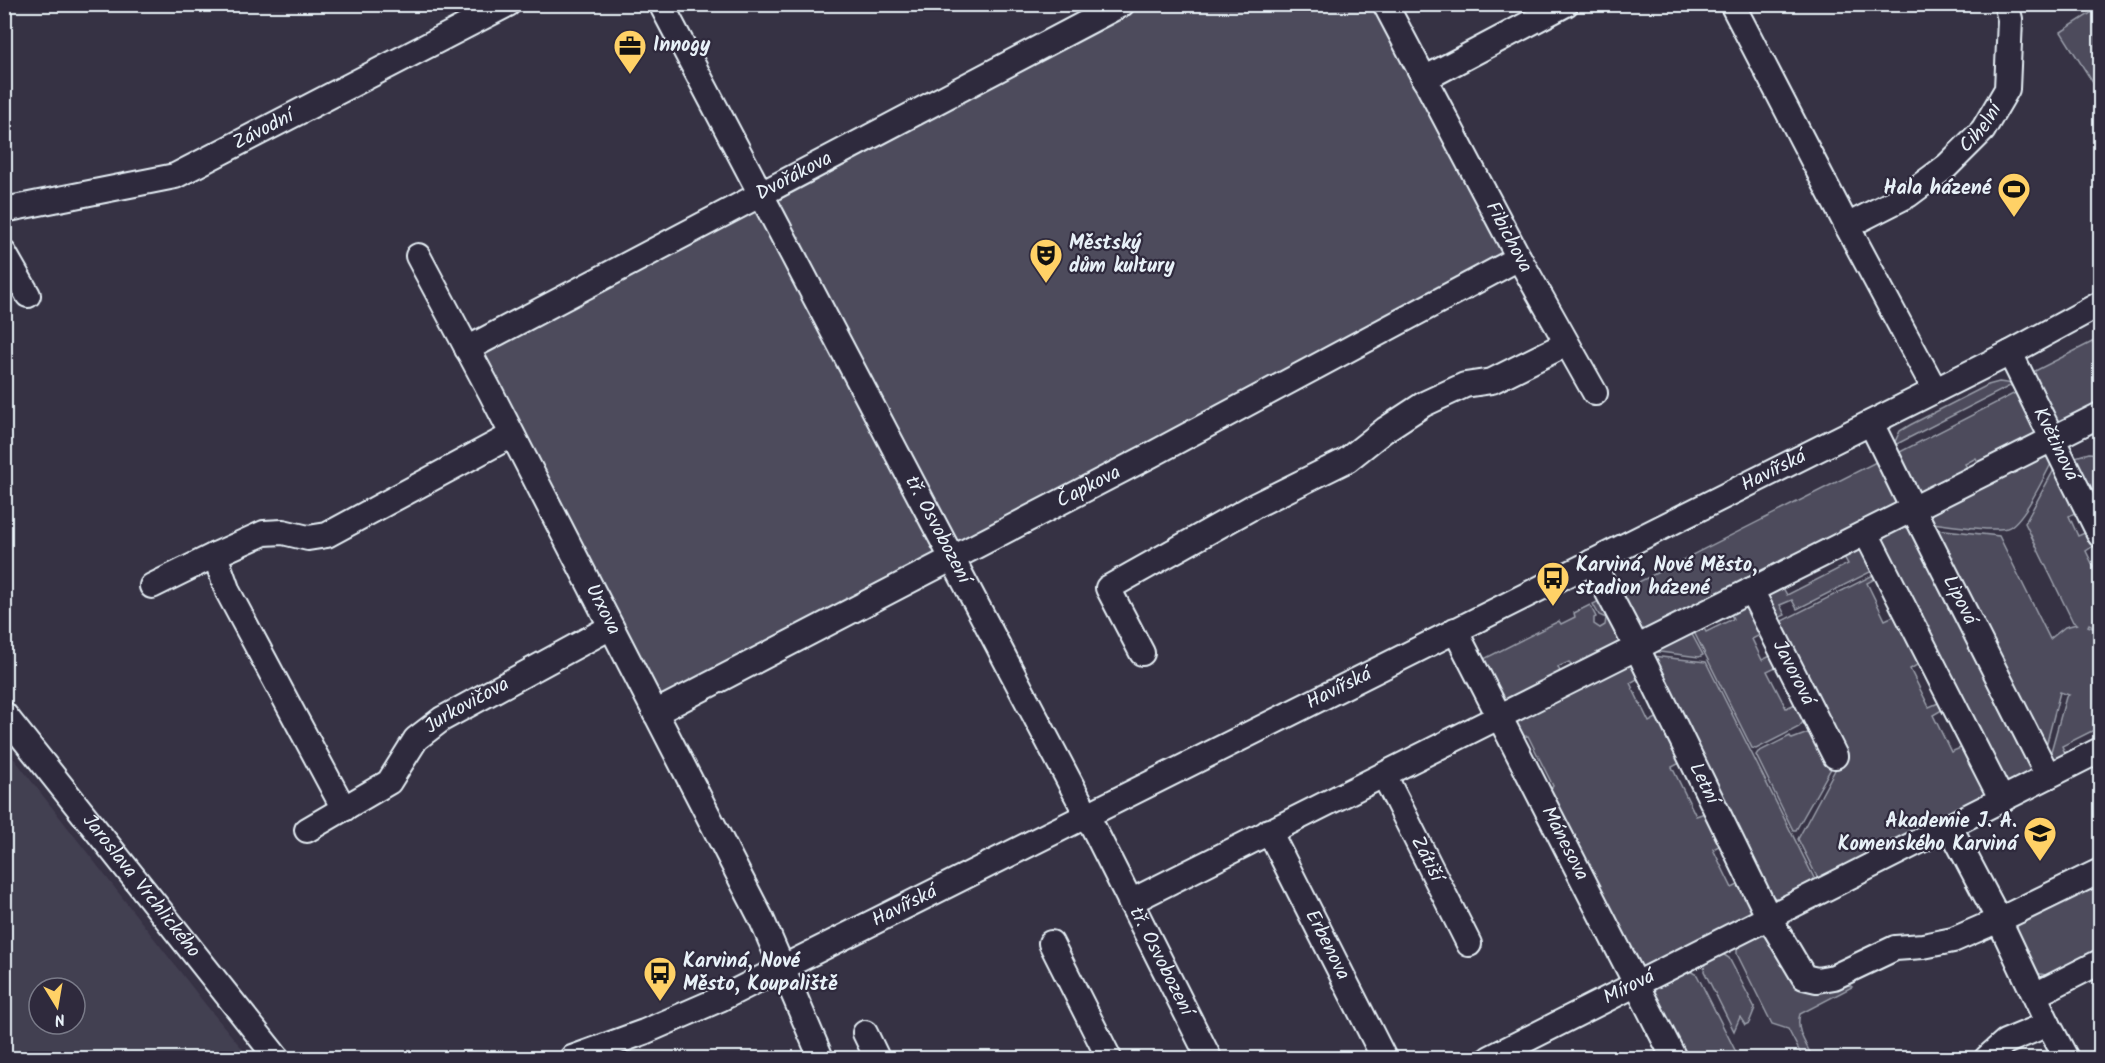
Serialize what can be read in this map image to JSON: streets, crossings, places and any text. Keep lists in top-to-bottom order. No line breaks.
{"streets":{"street":["Cihelní","Závodní","Dvořákova","Fibichova","Květinová","Havířská","Čapkova","tř. Osvobození","Lipová","Urxova","Javorová","Jurkovičova","Letní","Mánesova","Zátiší","Jaroslava Vrchlického","Erbenova","Mírová"]},"crossings":[["Dvořákova","tř. Osvobození"],["Dvořákova","Urxova"],["Fibichova","Čapkova"],["Květinová","Havířská"],["Havířská","tř. Osvobození"],["Havířská","Lipová"],["Havířská","Urxova"],["Havířská","Letní"],["Havířská","Mánesova"],["Čapkova","tř. Osvobození"],["Čapkova","Urxova"],["Lipová","Mírová"],["Urxova","Jurkovičova"],["Letní","Mírová"],["Mánesova","Mírová"]],"places":{"office":["Innogy"],"sports":["Hala házené"],"theatre":["Městský dům kultury"],"bus stop":["Karviná, Nové Město, stadion házené","Karviná, Nové Město, Koupaliště"],"school or university":["Akademie J. A. Komenského Karviná"]},"north":"bottom"}
